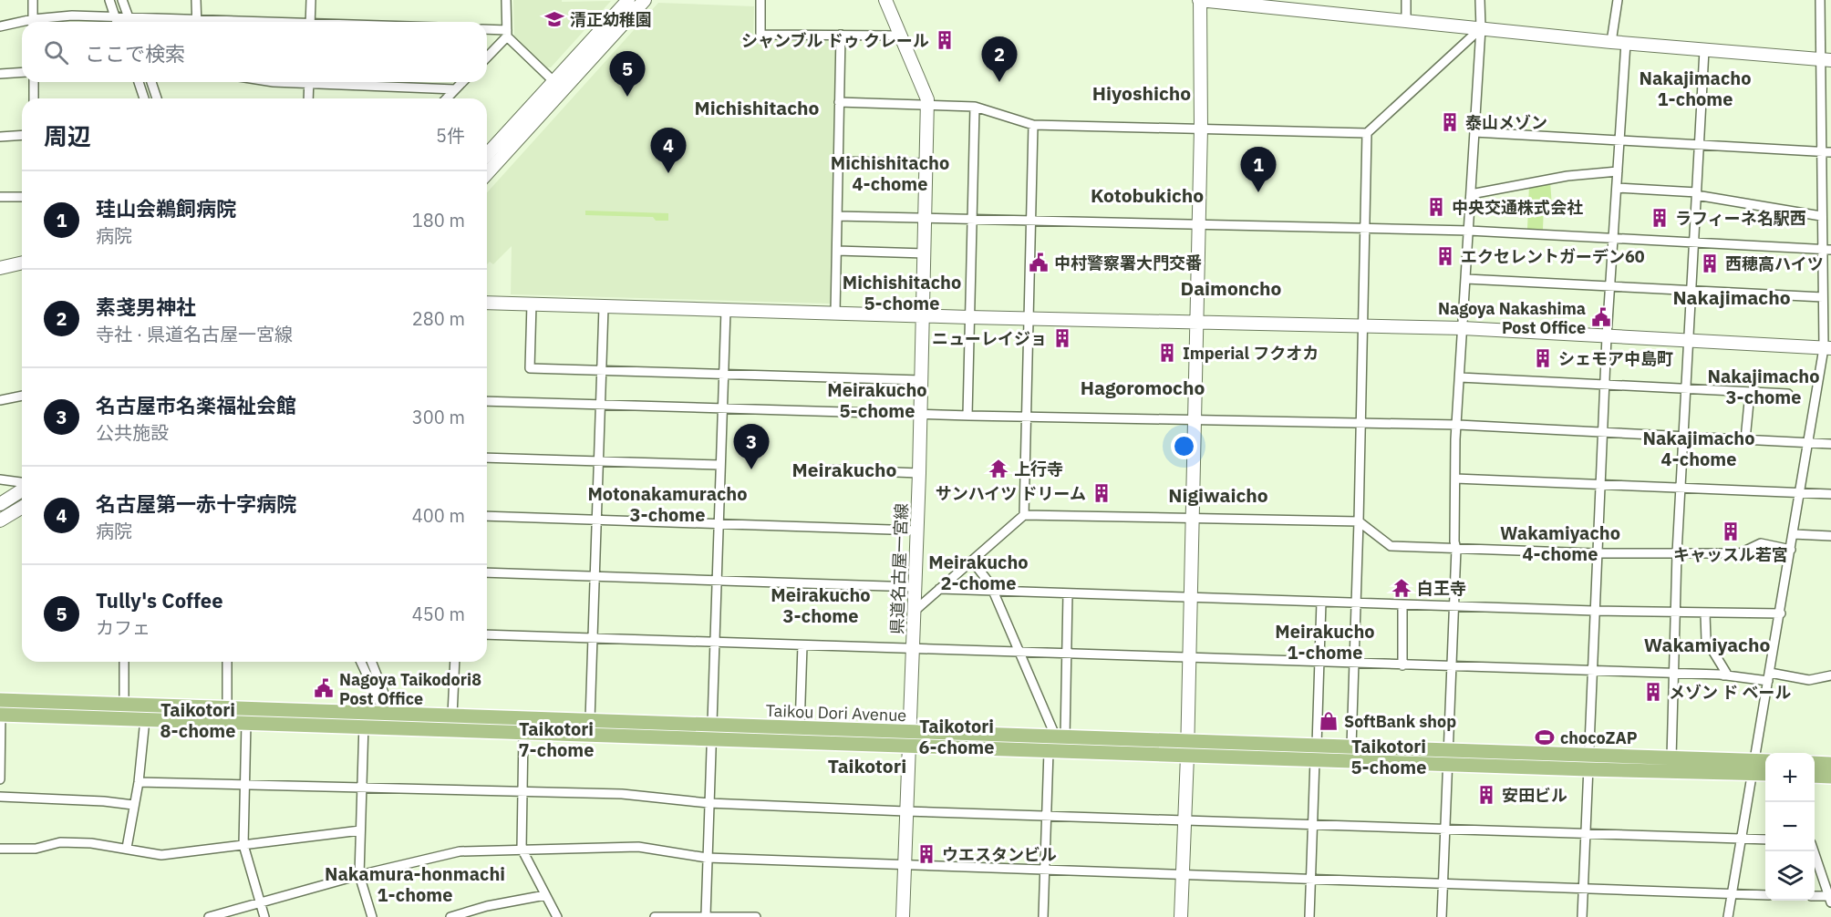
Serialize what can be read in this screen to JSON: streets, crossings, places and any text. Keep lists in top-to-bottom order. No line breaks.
{"streets":{"main road":["Taikou Dori Avenue"],"street":["県道名古屋一宮線"]},"crossings":[["県道名古屋一宮線","Taikou Dori Avenue"]],"districts":["Nakajimacho 1-chome","Hiyoshicho","Michishitacho","Michishitacho 4-chome","Kotobukicho","Michishitacho 5-chome","Daimoncho","Nakajimacho","Nakajimacho 3-chome","Hagoromocho","Meirakucho 5-chome","Nakajimacho 4-chome","Meirakucho","Motonakamuracho 3-chome","Nigiwaicho","Wakamiyacho 4-chome","Meirakucho 2-chome","Meirakucho 3-chome","Meirakucho 1-chome","Wakamiyacho","Taikotori 8-chome","Taikotori 6-chome","Taikotori 7-chome","Taikotori 5-chome","Taikotori","Nakamura-honmachi 1-chome"],"places":{"school or university":["清正幼稚園"],"building":["シャンブル ドゥ クレール","泰山メゾン","中央交通株式会社","ラフィーネ名駅西","エクセレントガーデン60","西穂高ハイツ","ニューレイジョ","Imperial フクオカ","シェモア中島町","サンハイツ ドリーム","キャッスル若宮","メゾン ド ベール","安田ビル","ウエスタンビル"],"public building":["中村警察署大門交番","Nagoya Nakashima Post Office","Nagoya Taikodori8 Post Office"],"temple":["上行寺","白王寺"],"shop":["SoftBank shop"],"sports":["chocoZAP"]},"page":{"search":"ここで検索","pins":["2","5","4","1","3"],"heading":["周辺","5件"],"list":[{"mark":"1","name":"珪山会鵜飼病院","note":"病院","value":"180 m"},{"mark":"2","name":"素戔男神社","note":"寺社 · 県道名古屋一宮線","value":"280 m"},{"mark":"3","name":"名古屋市名楽福祉会館","note":"公共施設","value":"300 m"},{"mark":"4","name":"名古屋第一赤十字病院","note":"病院","value":"400 m"},{"mark":"5","name":"Tully's Coffee","note":"カフェ","value":"450 m"}],"map_buttons":["+","−"]}}
